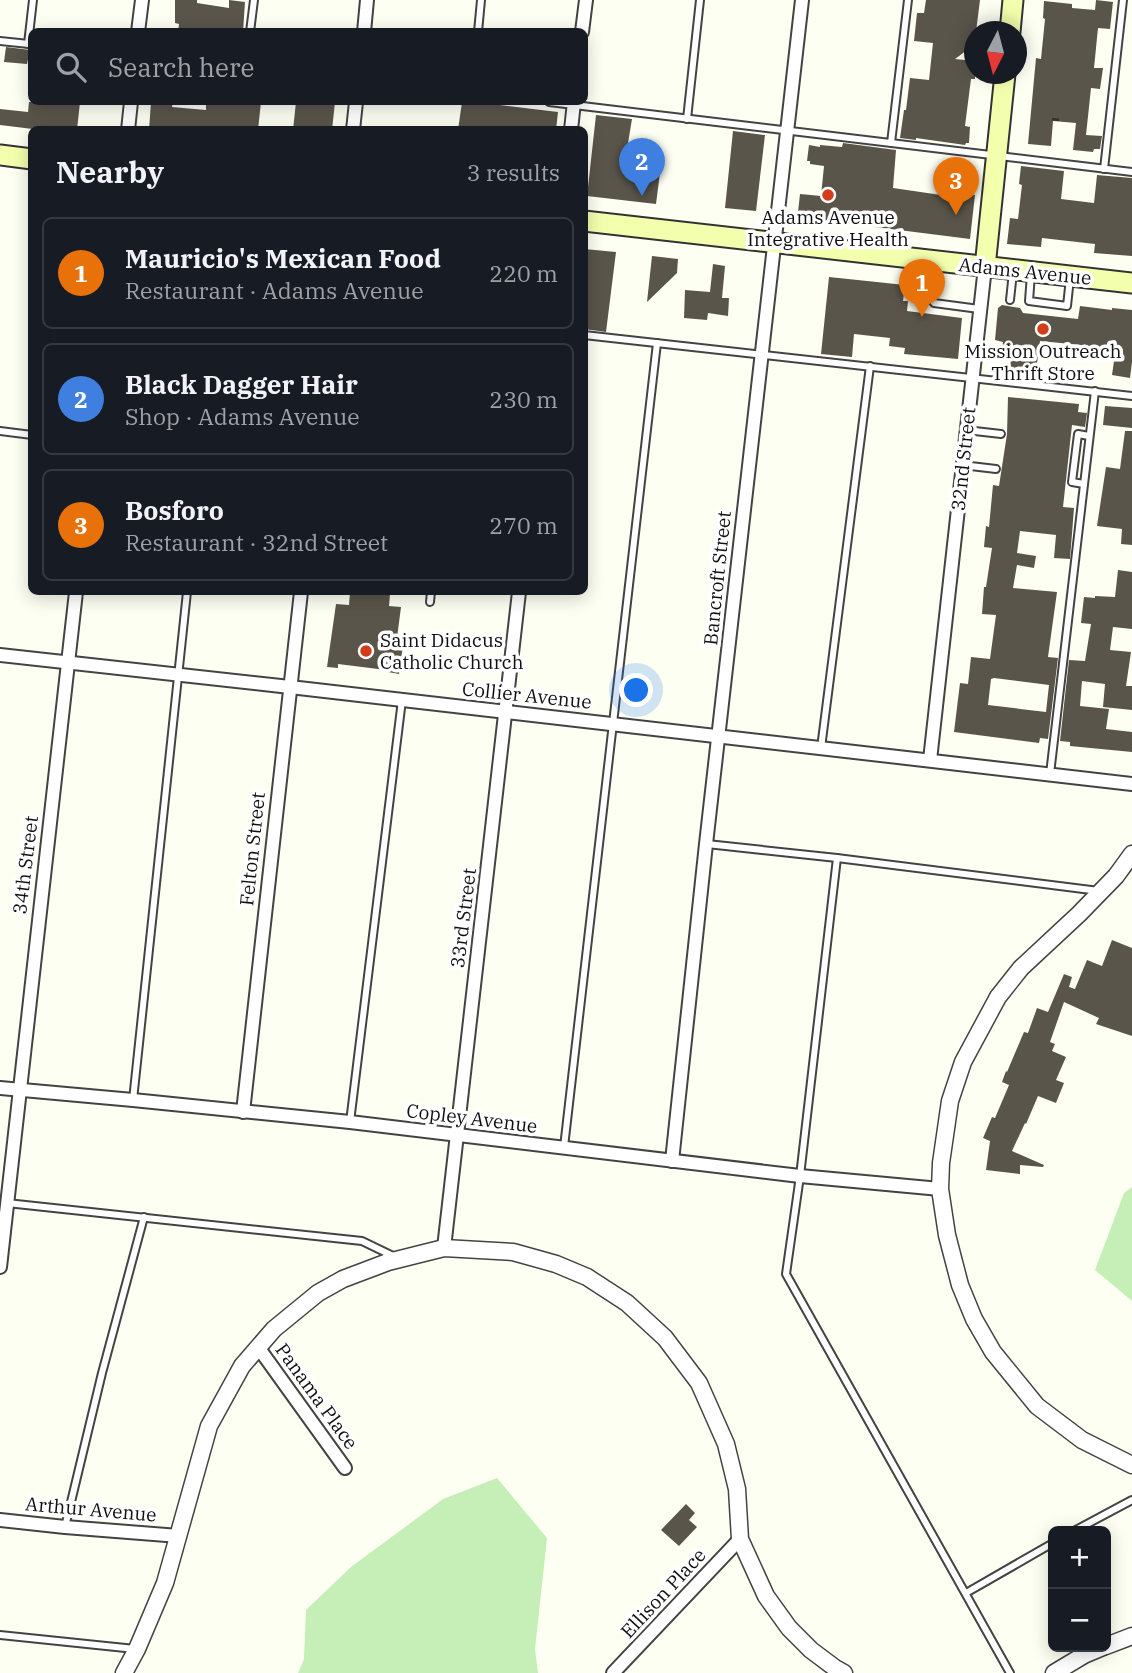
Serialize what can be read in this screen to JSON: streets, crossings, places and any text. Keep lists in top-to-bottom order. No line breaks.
{"streets":{"main road":["Adams Avenue","32nd Street"],"street":["Bancroft Street","Collier Avenue","Felton Street","34th Street","33rd Street","Copley Avenue","Panama Place","Arthur Avenue","Ellison Place"]},"crossings":[["Adams Avenue","32nd Street"],["Adams Avenue","Bancroft Street"],["32nd Street","Collier Avenue"],["Bancroft Street","Collier Avenue"],["Bancroft Street","Copley Avenue"],["Collier Avenue","Felton Street"],["Collier Avenue","34th Street"],["Collier Avenue","33rd Street"],["Felton Street","Copley Avenue"],["34th Street","Copley Avenue"],["33rd Street","Copley Avenue"]],"places":["Adams Avenue Integrative Health","Mission Outreach Thrift Store","Saint Didacus Catholic Church"],"north":"bottom","page":{"search":"Search here","heading":["Nearby","3 results"],"pins":["2","3","1"],"list":[{"mark":"1","name":"Mauricio's Mexican Food","note":"Restaurant · Adams Avenue","value":"220 m"},{"mark":"2","name":"Black Dagger Hair","note":"Shop · Adams Avenue","value":"230 m"},{"mark":"3","name":"Bosforo","note":"Restaurant · 32nd Street","value":"270 m"}],"map_buttons":["+","−"]}}
